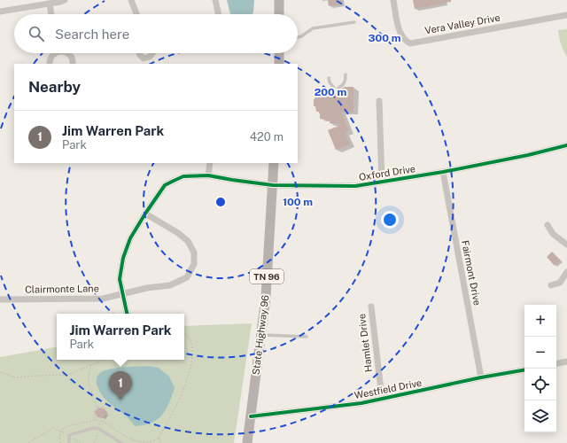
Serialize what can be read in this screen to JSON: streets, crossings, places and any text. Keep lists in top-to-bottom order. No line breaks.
{"streets":{"main road":["TN 96","State Highway 96"],"street":["Vera Valley Drive","Oxford Drive","Fairmont Drive","Clairmonte Lane","Hamlet Drive","Westfield Drive"]},"crossings":[["Oxford Drive","Fairmont Drive"],["Oxford Drive","Clairmonte Lane"],["Oxford Drive","State Highway 96"],["Fairmont Drive","Westfield Drive"],["State Highway 96","Westfield Drive"],["Hamlet Drive","Westfield Drive"]],"page":{"search":"Search here","heading":"Nearby","list":[{"mark":"1","name":"Jim Warren Park","note":"Park","value":"420 m"}],"map_buttons":["+","−"],"popup":["Jim Warren Park","Park"],"pins":"1"},"rings":["300 m","200 m","100 m"]}
